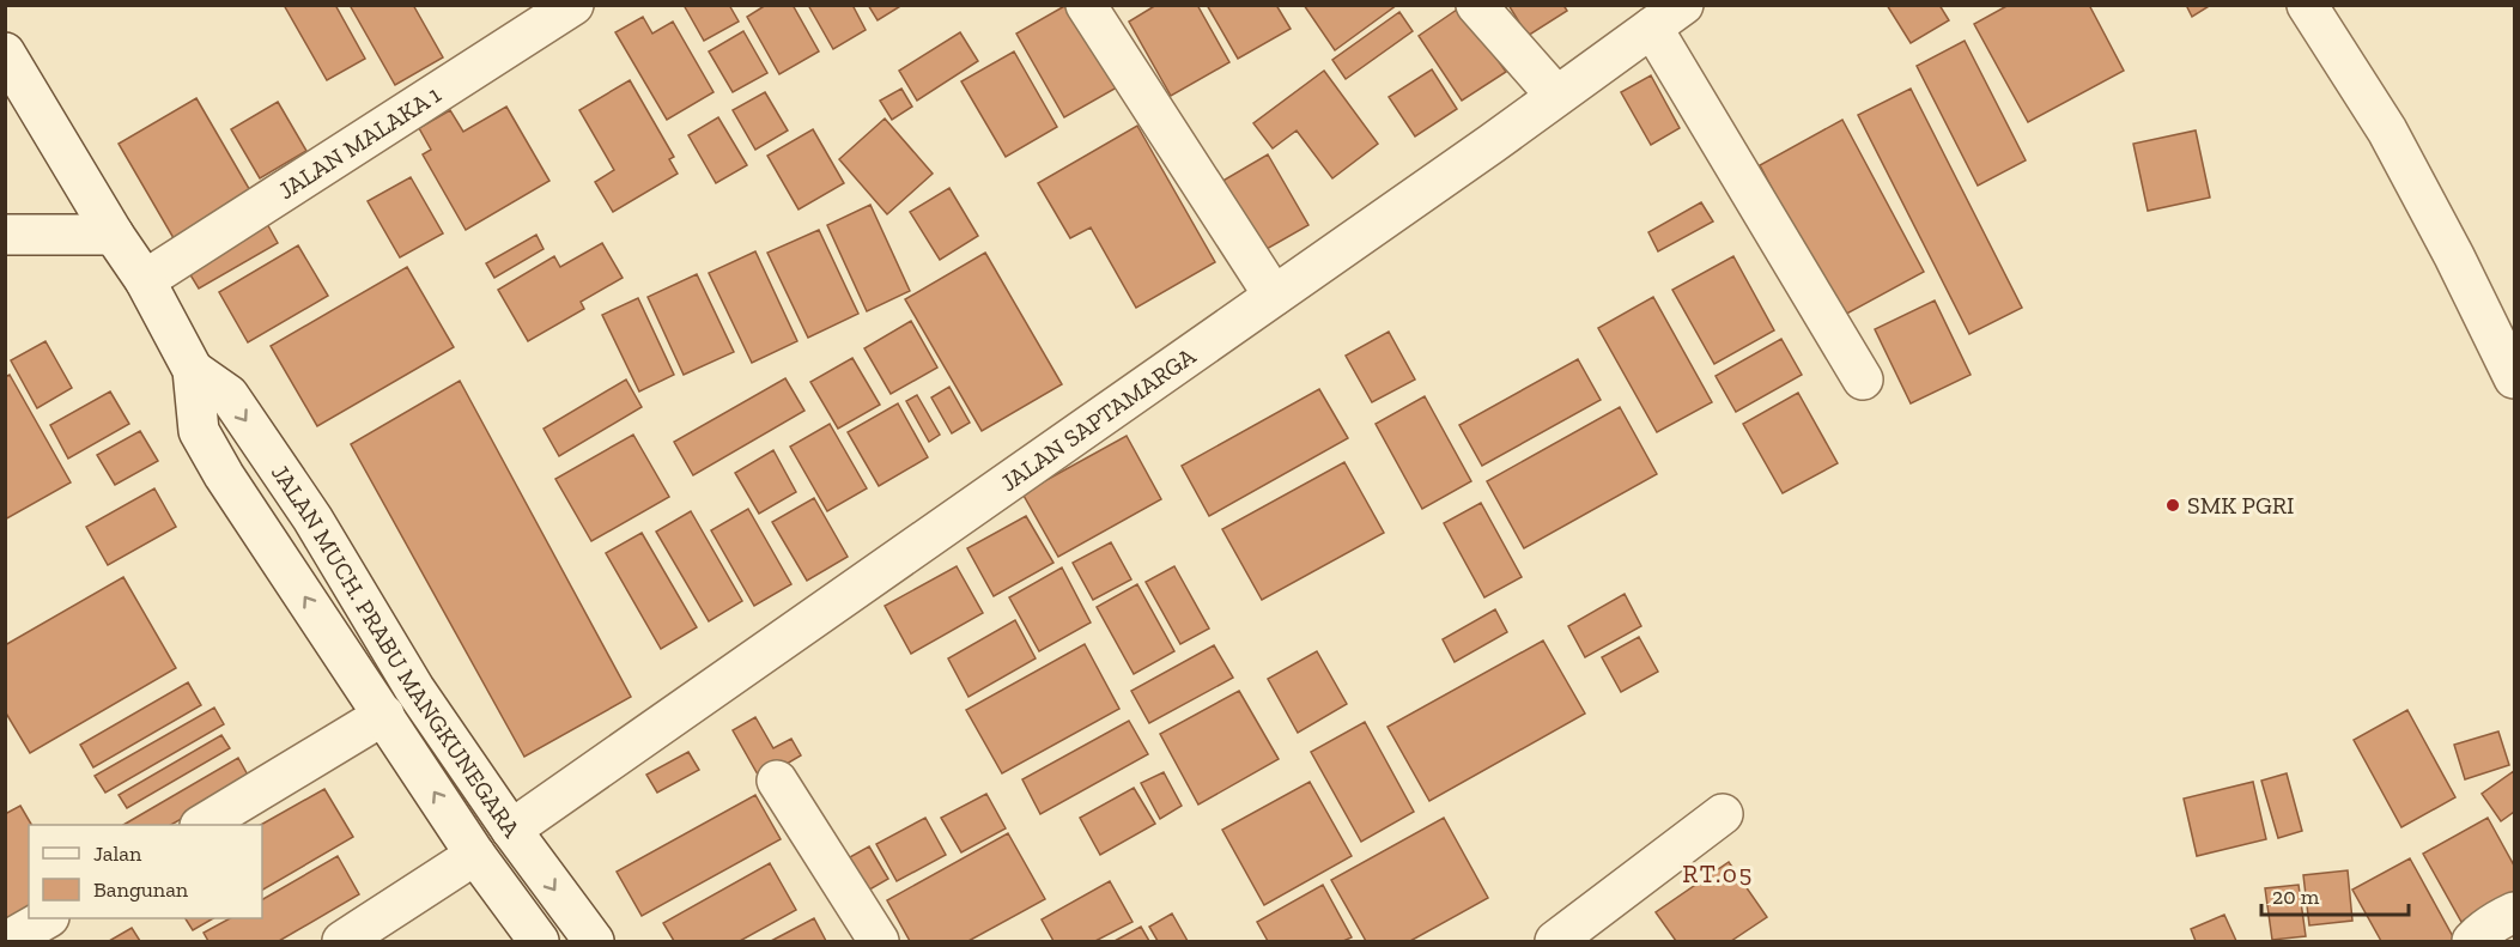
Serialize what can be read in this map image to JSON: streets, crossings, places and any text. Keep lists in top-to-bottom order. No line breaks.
{"streets":{"street":["JALAN MALAKA 1","JALAN SAPTAMARGA","JALAN MUCH. PRABU MANGKUNEGARA"]},"crossings":[["JALAN MALAKA 1","JALAN MUCH. PRABU MANGKUNEGARA"],["JALAN SAPTAMARGA","JALAN MUCH. PRABU MANGKUNEGARA"]],"districts":["RT.05"],"places":["SMK PGRI"],"legend":["Jalan","Bangunan"],"scale_bar":"20 m"}
